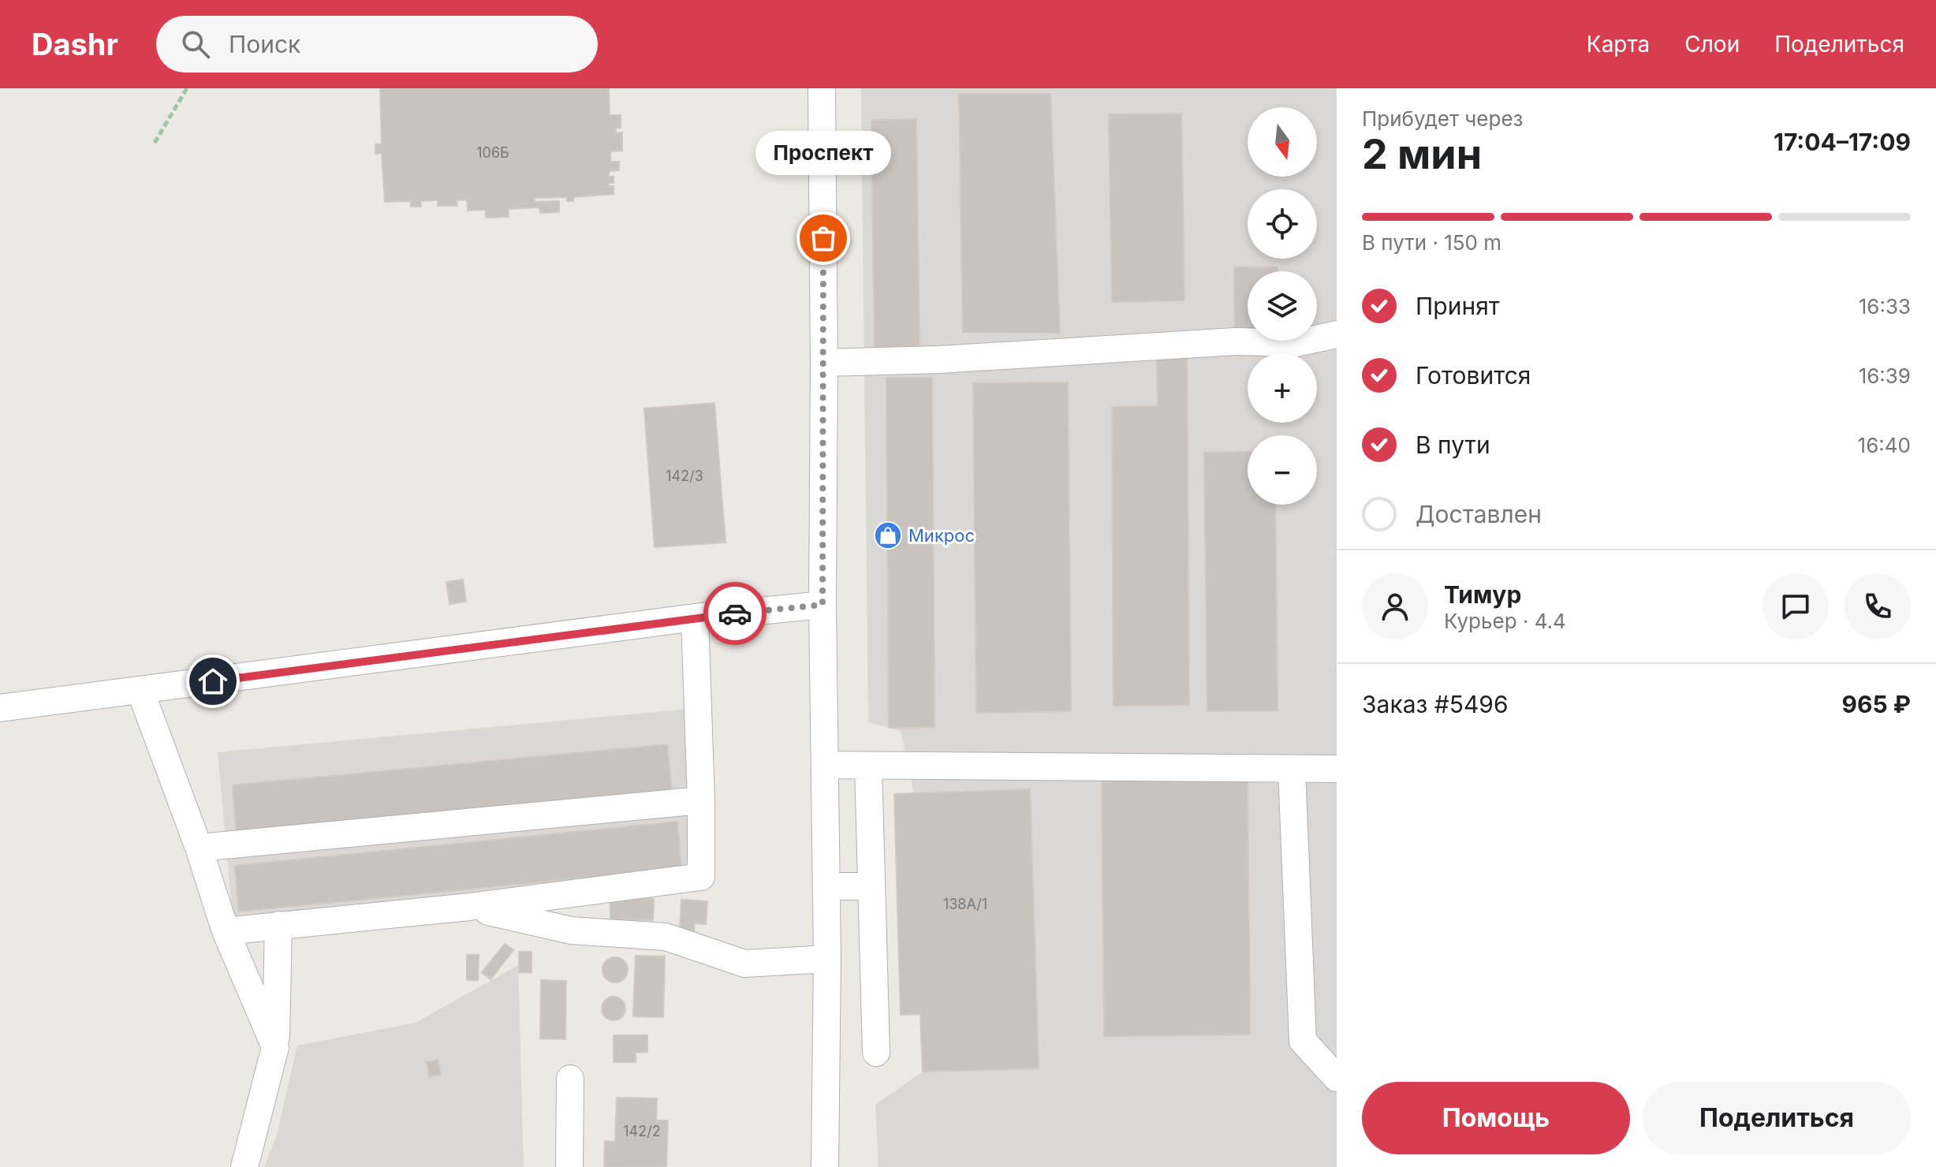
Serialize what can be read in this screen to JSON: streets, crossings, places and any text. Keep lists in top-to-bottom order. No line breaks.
{"places":{"other":["Проспект"],"shop":["Микрос"]},"house_numbers":["106Б","142/3","138А/1","142/2"],"north":"bottom","page":{"header":"Dashr","search":"Поиск","nav":["Карта","Слои","Поделиться"],"heading":["2 мин","Прибудет через","17:04–17:09"],"panel":["Тимур","Курьер · 4.4","Заказ #5496","965 ₽"],"map_buttons":["+","−"],"bubble":"Проспект","bar":"В пути · 150 m","list":[["Принят","16:33"],["Готовится","16:39"],["В пути","16:40"],"Доставлен"],"buttons":["Помощь","Поделиться"]}}
